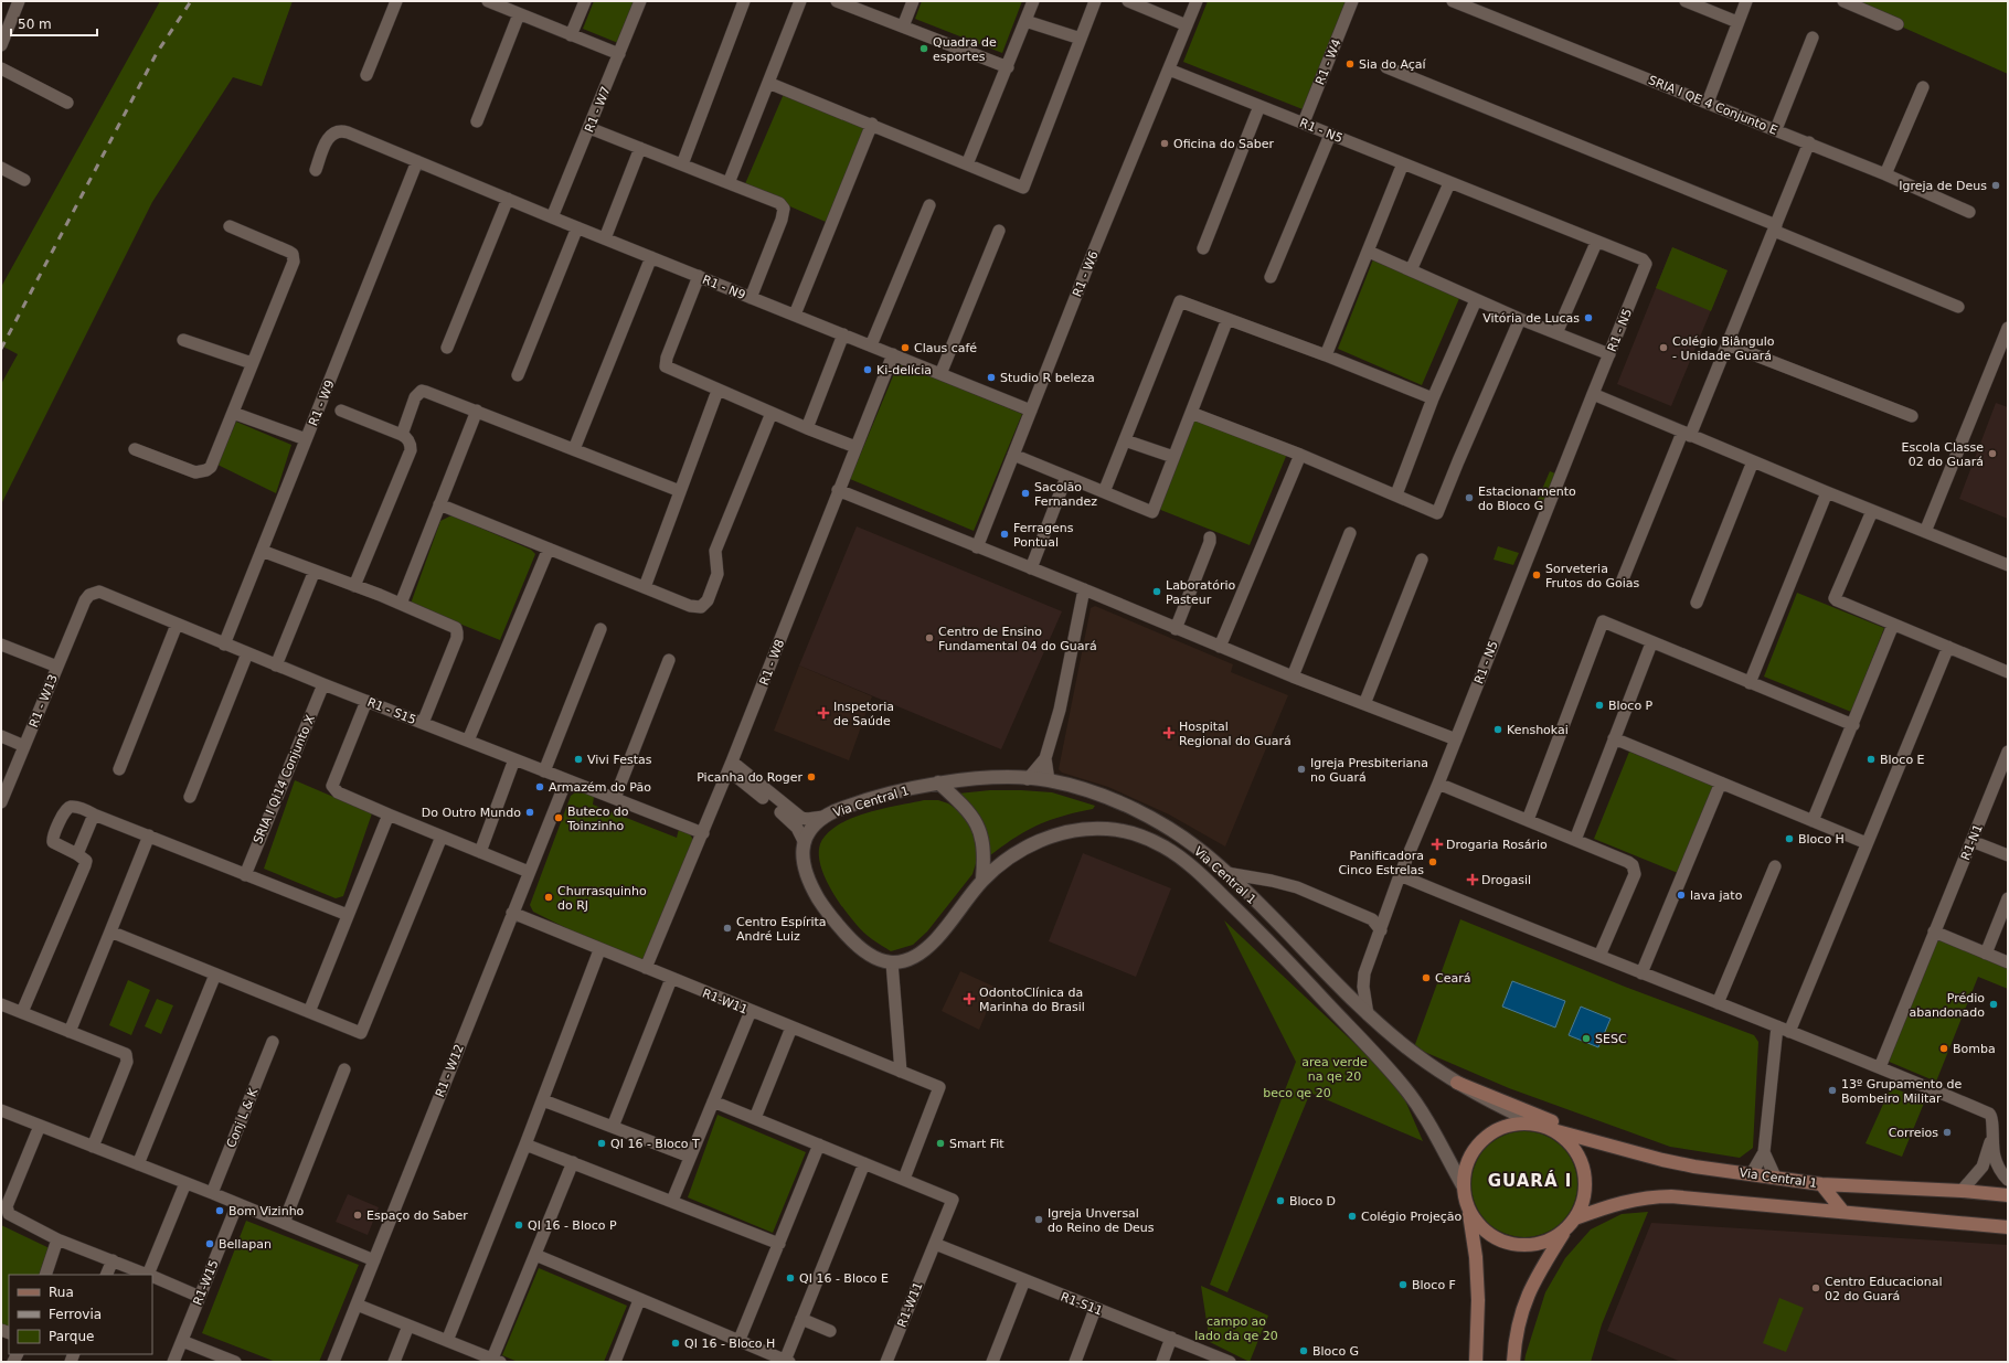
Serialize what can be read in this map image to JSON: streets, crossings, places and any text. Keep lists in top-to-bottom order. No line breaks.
{"streets":{"main road":["Via Central 1"],"street":["R1 - W4","SRIA I QE 4 Conjunto E","R1 - W7","R1 - N5","R1 - W6","R1 - N9","R1 - W9","R1 - W8","R1 - W13","R1 - S15","SRIA I Qi14 Conjunto X","R1-N1","R1-W11","R1 - W12","Conj L & K","R1-W15","R1-S11"]},"crossings":[["R1 - W4","R1 - N5"],["R1 - W7","R1 - N9"],["R1 - N5","R1 - W6"],["R1 - N5","Via Central 1"],["R1 - W6","R1 - N9"],["R1 - N9","R1 - W9"],["R1 - N9","R1 - W8"],["R1 - W9","R1 - S15"],["R1 - W8","R1 - S15"],["R1 - W8","R1-W11"],["R1 - W13","R1 - S15"],["R1 - S15","SRIA I Qi14 Conjunto X"],["R1 - S15","R1 - W12"],["R1-W11","R1 - W12"],["R1-W11","R1-S11"]],"districts":["GUARÁ I"],"parks":["area verde na qe 20","beco qe 20","campo ao lado da qe 20"],"places":{"other":["Quadra de esportes","Sia do Açaí","Oficina do Saber","Igreja de Deus","Vitória de Lucas","Claus café","Colégio Biângulo - Unidade Guará","Ki-delícia","Studio R beleza","Escola Classe 02 do Guará","Sacolão Fernandez","Estacionamento do Bloco G","Ferragens Pontual","Sorveteria Frutos do Goias","Laboratório Pasteur","Centro de Ensino Fundamental 04 do Guará","Bloco P","Kenshokai","Vivi Festas","Bloco E","Igreja Presbiteriana no Guará","Picanha do Roger","Armazém do Pão","Do Outro Mundo","Buteco do Toinzinho","Bloco H","Panificadora Cinco Estrelas","lava jato","Churrasquinho do RJ","Centro Espírita André Luiz","Ceará","Prédio abandonado","SESC","Bomba","13º Grupamento de Bombeiro Militar","Correios","QI 16 - Bloco T","Smart Fit","Bloco D","Bom Vizinho","Espaço do Saber","Colégio Projeção","Igreja Unversal do Reino de Deus","QI 16 - Bloco P","Bellapan","QI 16 - Bloco E","Bloco F","Centro Educacional 02 do Guará","QI 16 - Bloco H","Bloco G"],"health":["Inspetoria de Saúde","Hospital Regional do Guará","Drogaria Rosário","Drogasil","OdontoClínica da Marinha do Brasil"]},"legend":["Rua","Ferrovia","Parque"],"scale_bar":"50 m"}
